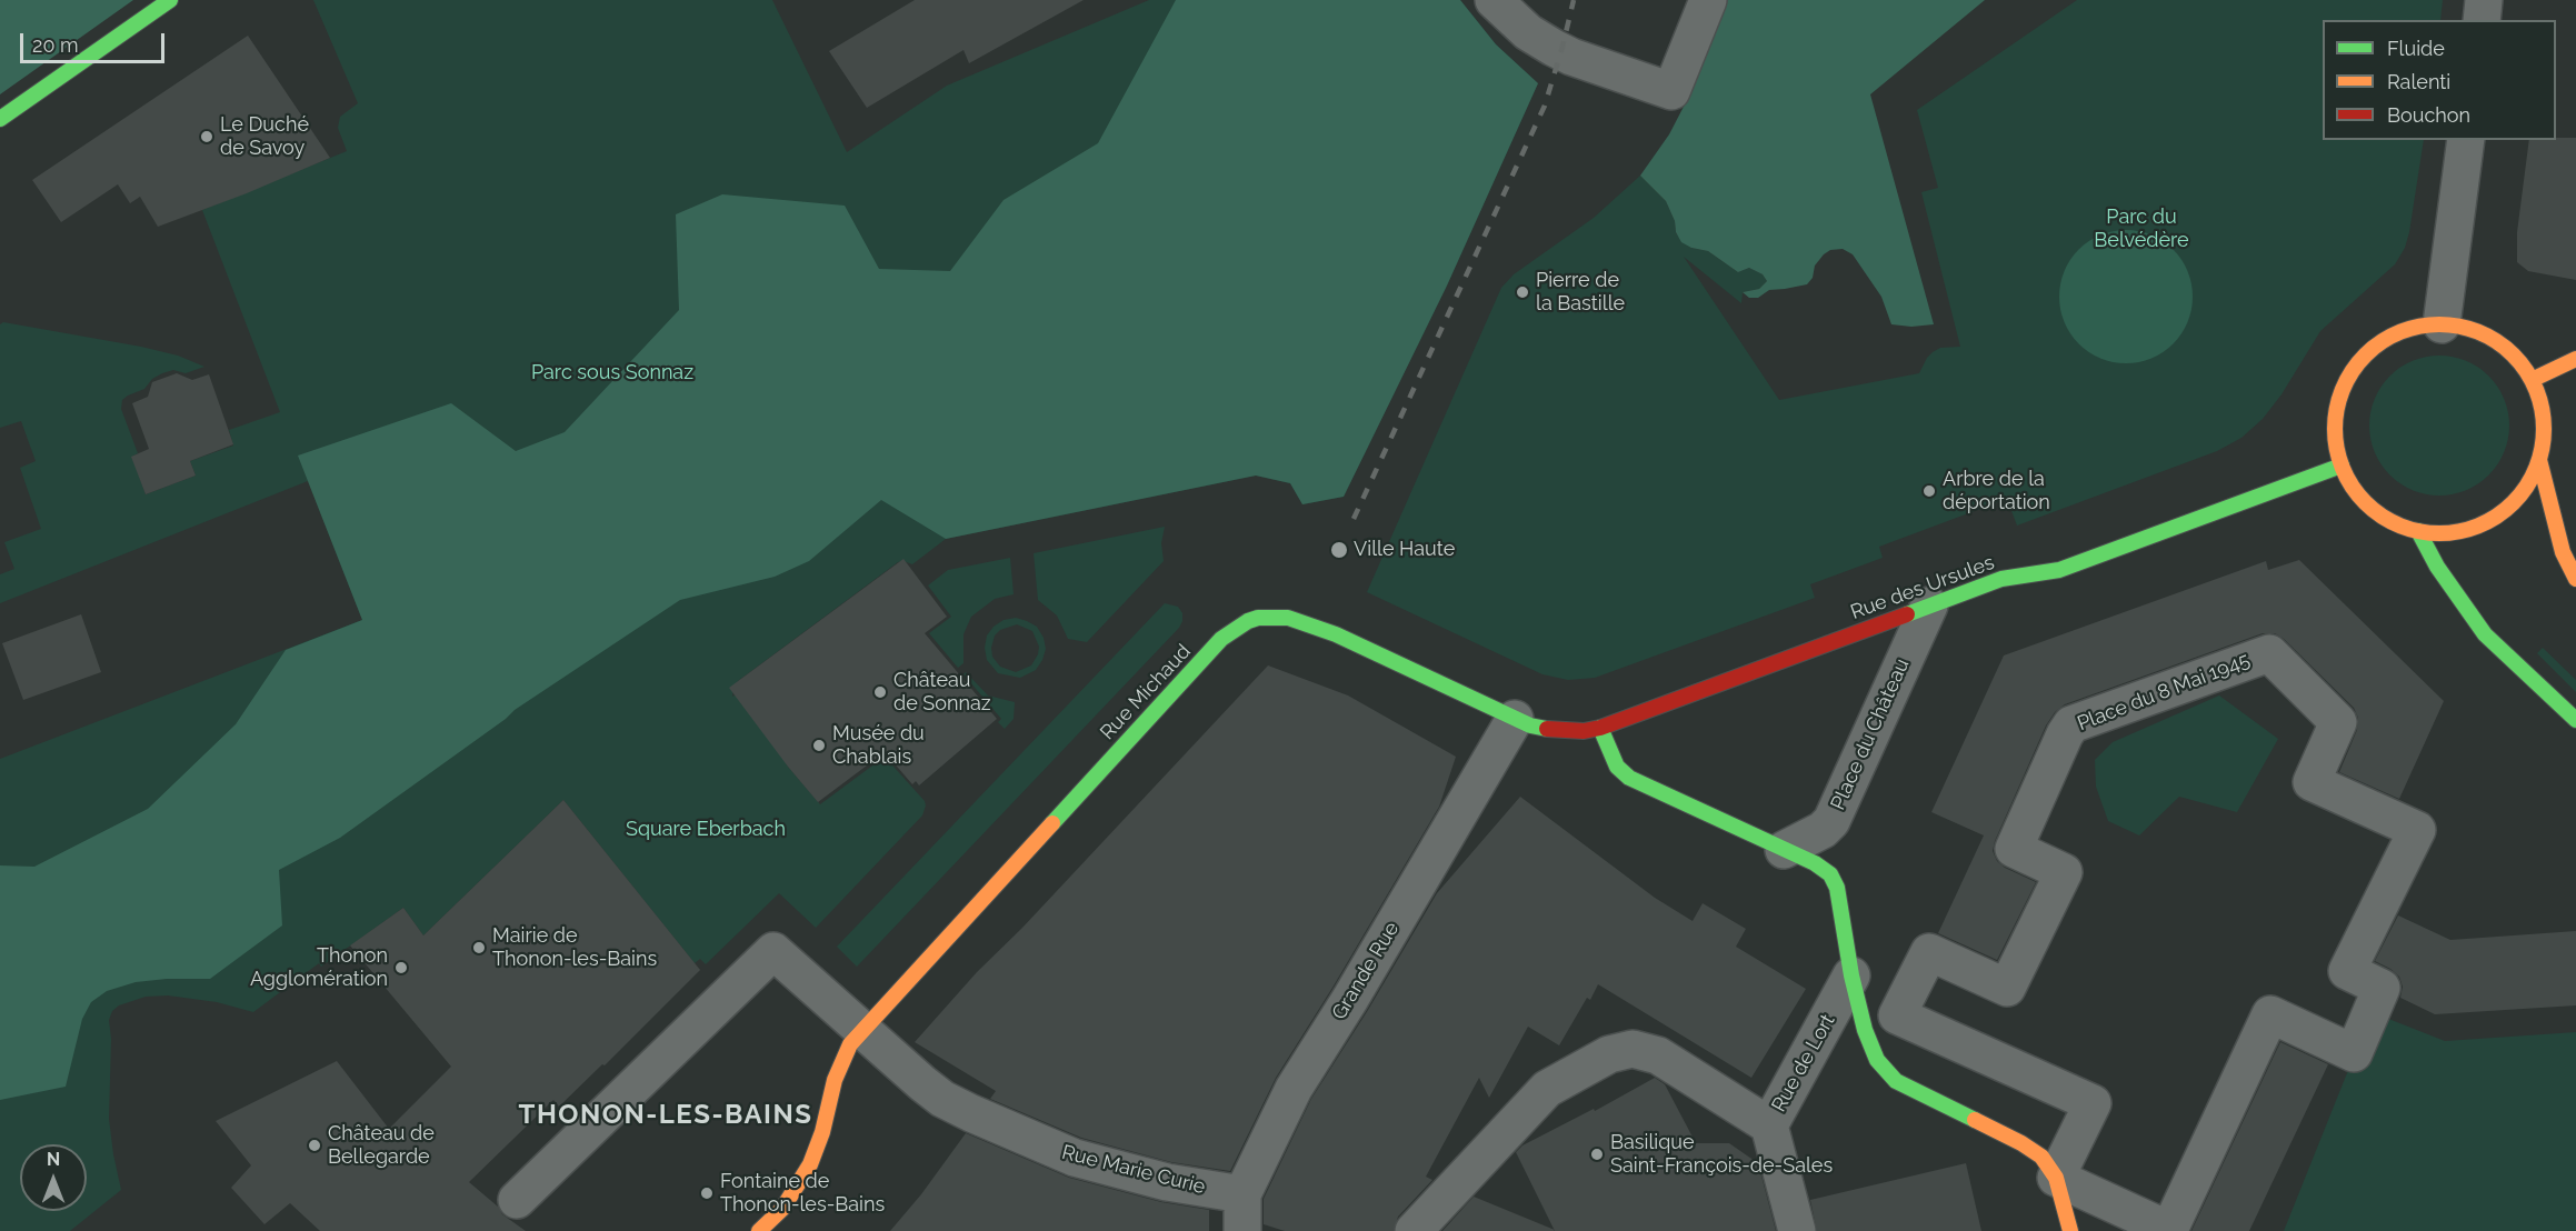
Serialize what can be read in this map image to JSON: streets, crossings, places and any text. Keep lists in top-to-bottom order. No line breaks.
{"streets":{"street":["Rue des Ursules","Rue Michaud","Place du 8 Mai 1945","Place du Château","Grande Rue","Rue de Lort","Rue Marie Curie"]},"crossings":[["Rue des Ursules","Rue Michaud"],["Rue des Ursules","Place du Château"],["Rue des Ursules","Grande Rue"],["Rue Michaud","Grande Rue"],["Rue Michaud","Rue Marie Curie"],["Grande Rue","Rue Marie Curie"]],"districts":["THONON-LES-BAINS"],"parks":["Parc du Belvédère","Parc sous Sonnaz","Square Eberbach"],"places":["Le Duché de Savoy","Pierre de la Bastille","Arbre de la déportation","Ville Haute","Château de Sonnaz","Musée du Chablais","Mairie de Thonon-les-Bains","Thonon Agglomération","Château de Bellegarde","Basilique Saint-François-de-Sales","Fontaine de Thonon-les-Bains"],"legend":["Fluide","Ralenti","Bouchon"],"scale_bar":"20 m","north":"top"}
